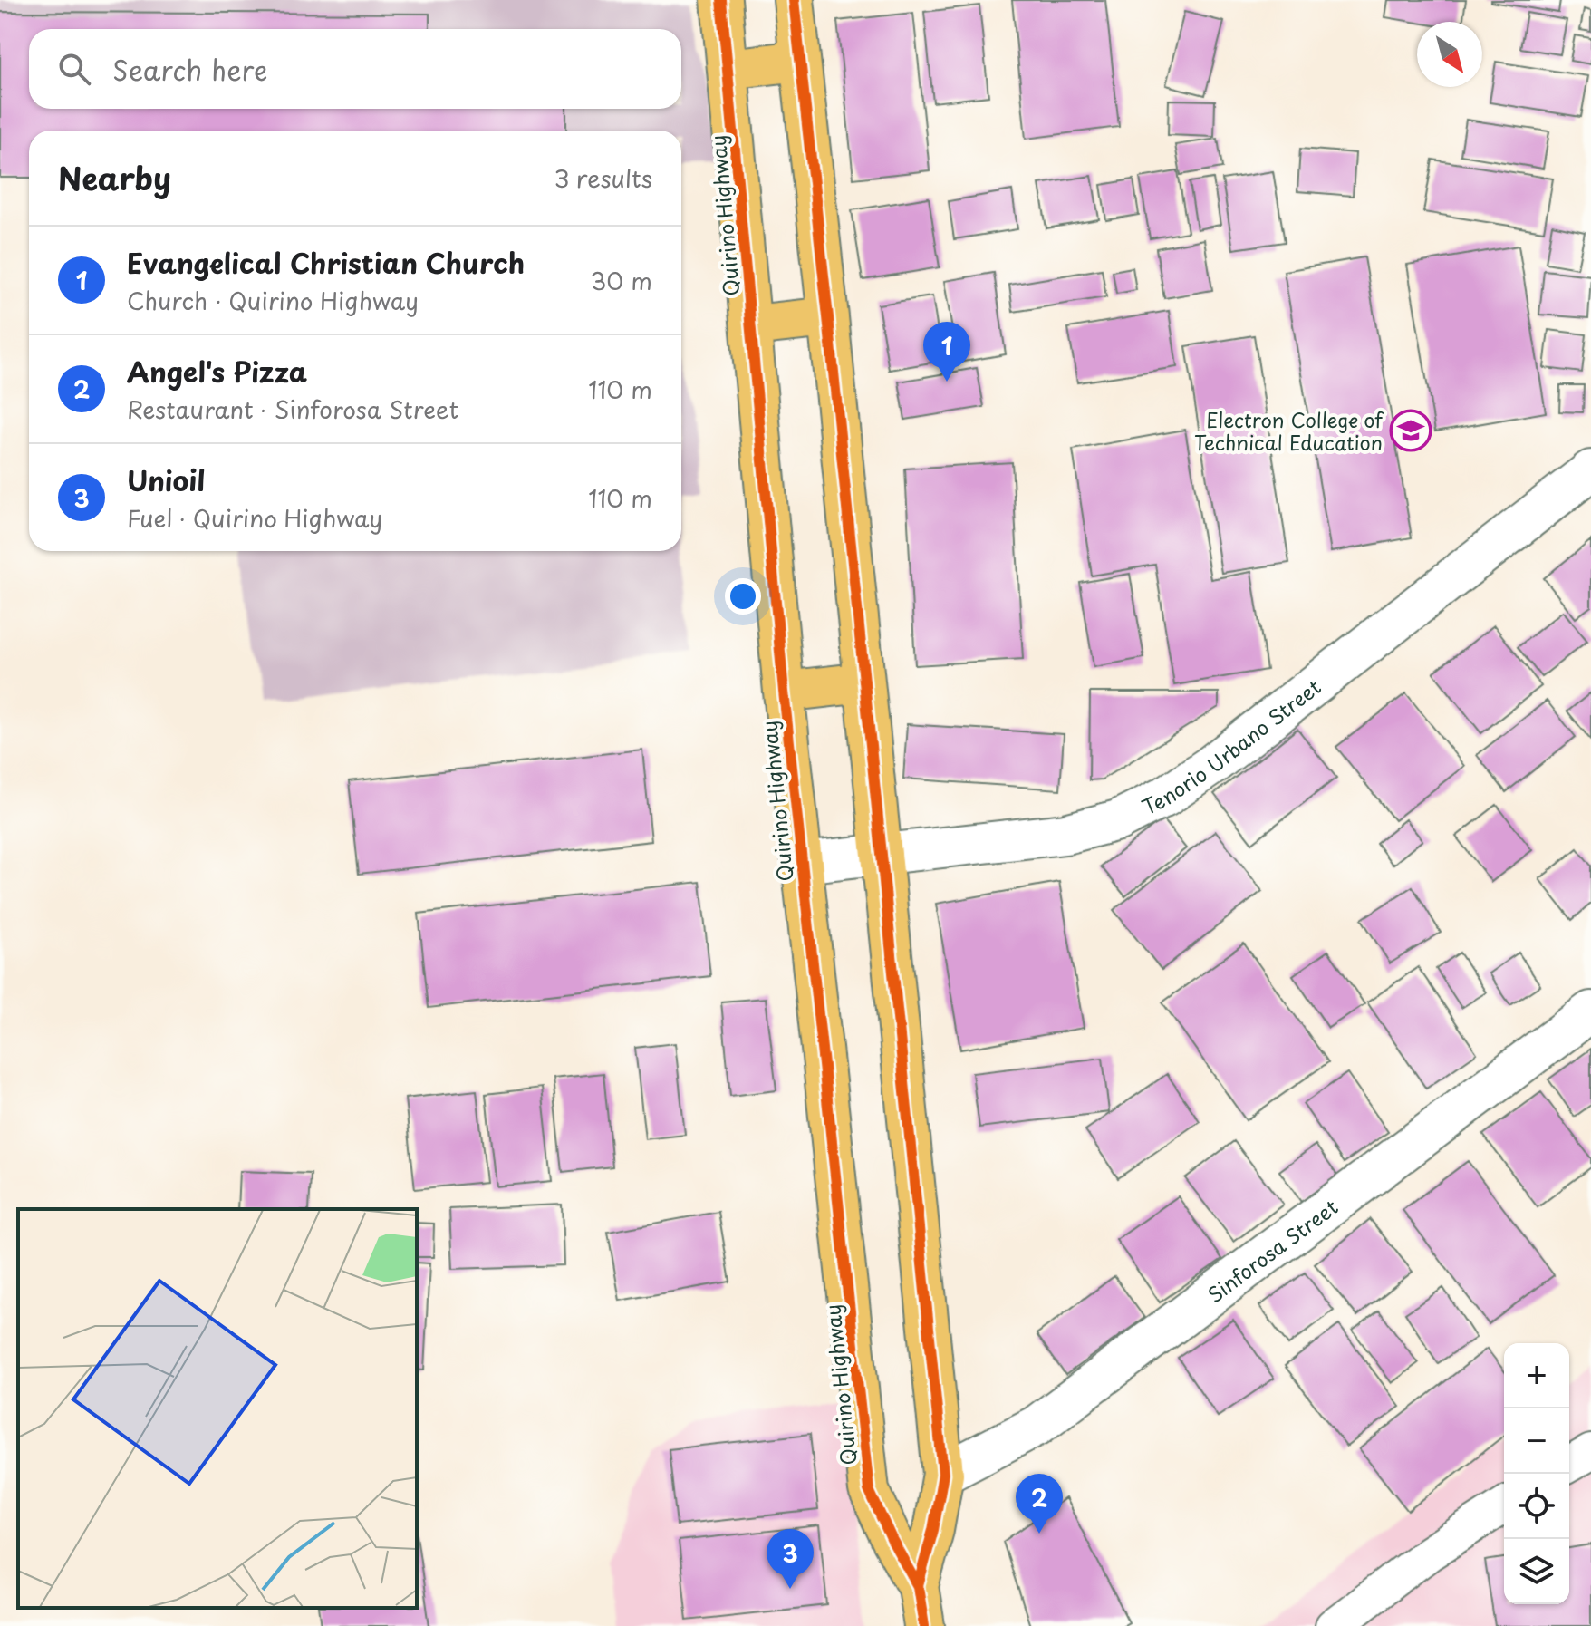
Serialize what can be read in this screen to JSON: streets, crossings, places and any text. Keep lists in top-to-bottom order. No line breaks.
{"streets":{"main road":["Quirino Highway"],"street":["Tenorio Urbano Street","Sinforosa Street"]},"crossings":[["Quirino Highway","Tenorio Urbano Street"],["Quirino Highway","Sinforosa Street"]],"places":{"school or university":["Electron College of Technical Education"]},"north":"bottom right","page":{"search":"Search here","heading":["Nearby","3 results"],"list":[{"mark":"1","name":"Evangelical Christian Church","note":"Church · Quirino Highway","value":"30 m"},{"mark":"2","name":"Angel's Pizza","note":"Restaurant · Sinforosa Street","value":"110 m"},{"mark":"3","name":"Unioil","note":"Fuel · Quirino Highway","value":"110 m"}],"pins":["1","2","3"],"map_buttons":["+","−"]}}
